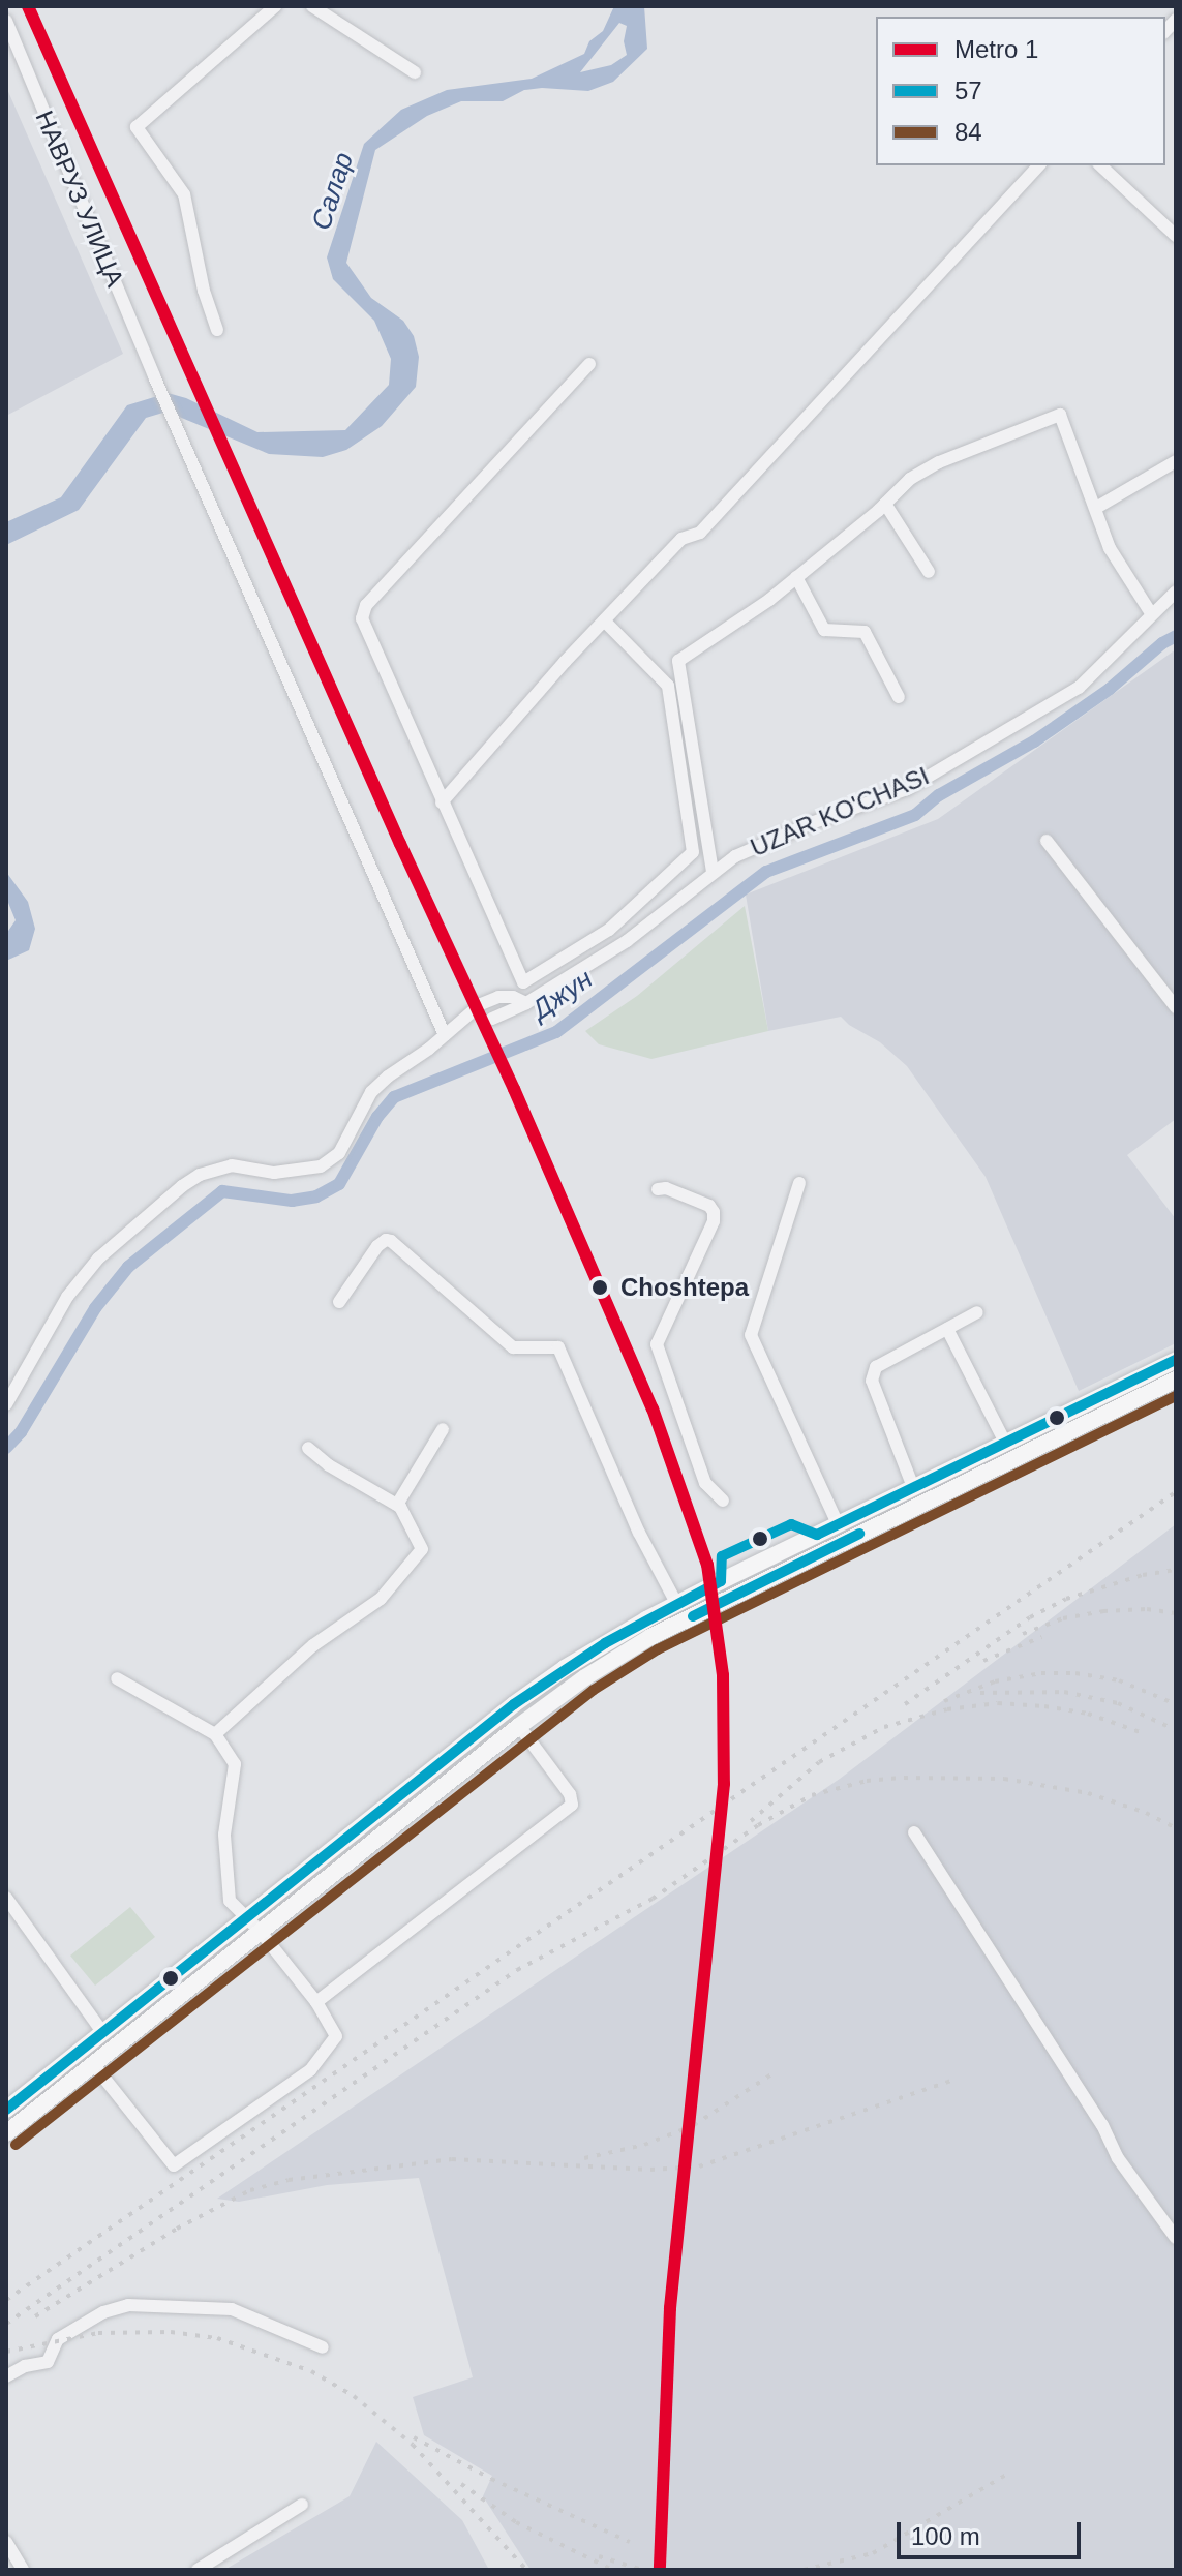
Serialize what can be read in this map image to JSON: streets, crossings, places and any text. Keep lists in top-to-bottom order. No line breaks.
{"streets":{"street":["НАВРУЗ УЛИЦА","UZAR KO'CHASI"]},"water":["Салар","Джун"],"places":["Choshtepa"],"lines":["metro line 1","transit line 57","transit line 84"],"legend":["Metro 1","57","84"],"scale_bar":"100 m"}
